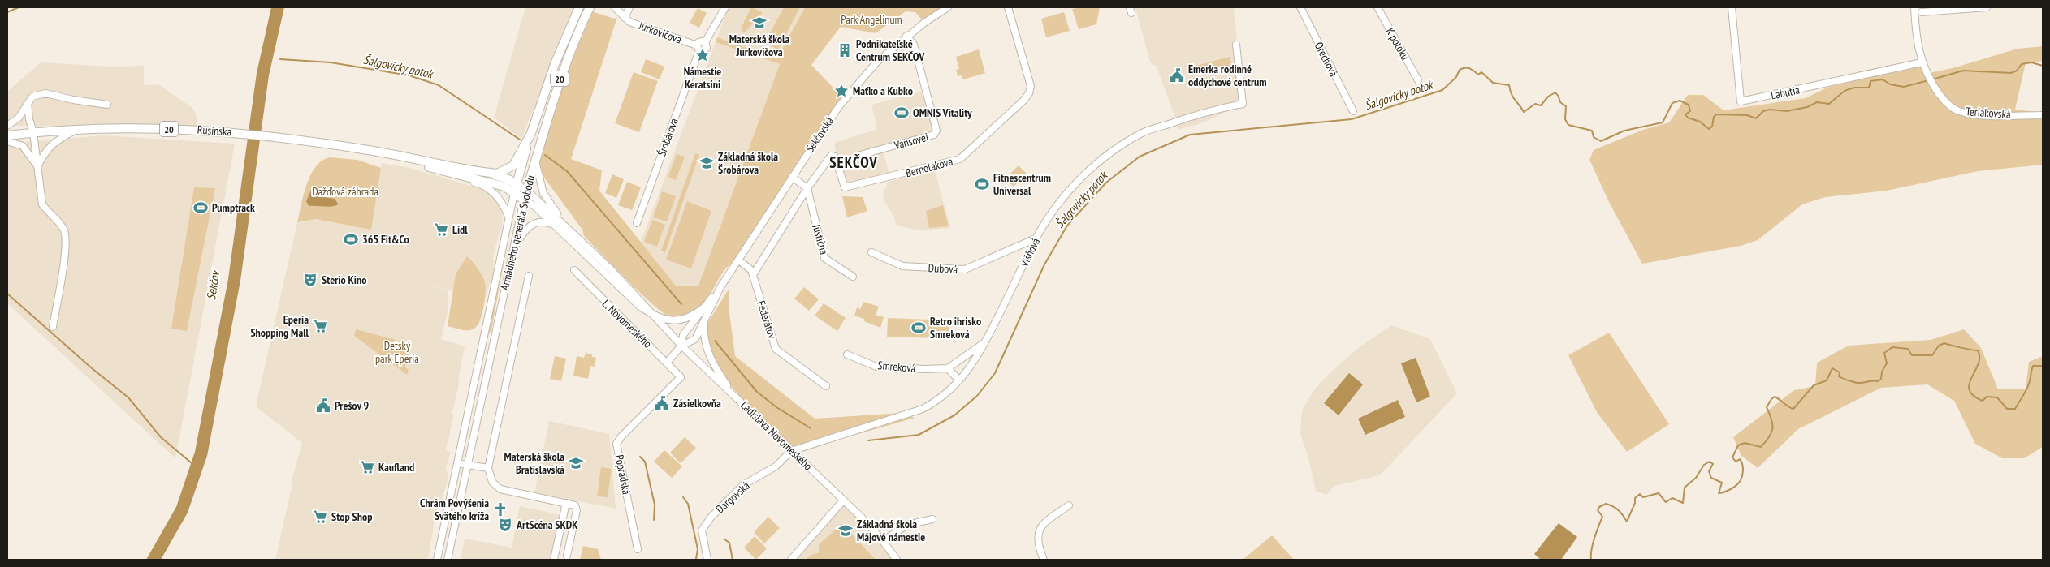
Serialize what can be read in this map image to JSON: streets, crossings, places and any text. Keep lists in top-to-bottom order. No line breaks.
{"streets":{"main road":["20","Rusínska","Armádneho generála Svobodu"],"street":["Jurkovičova","K potoku","Orechová","Labutia","Teriakovská","Sekčovská","Šrobárova","Vansovej","Bernolákova","Justičná","Višňová","Dubová","Federátov","L. Novomeského","Smreková","Ladislava Novomeského","Popradská","Dargovská"]},"crossings":[["Jurkovičova","Šrobárova"],["Labutia","Teriakovská"],["Rusínska","Armádneho generála Svobodu"],["Sekčovská","Vansovej"],["Sekčovská","Federátov"],["Sekčovská","Ladislava Novomeského"],["Bernolákova","Justičná"],["Armádneho generála Svobodu","Ladislava Novomeského"],["Višňová","Dubová"],["Višňová","Ladislava Novomeského"],["Višňová","Dargovská"],["L. Novomeského","Popradská"],["Ladislava Novomeského","Dargovská"]],"districts":["SEKČOV"],"water":["Šalgovícky potok","Sekčov"],"parks":["Park Angelinum","Dažďová záhrada","Detský park Eperia"],"places":{"school or university":["Materská škola Jurkovičova","Základná škola Šrobárova","Materská škola Bratislavská","Základná škola Májové námestie"],"building":["Podnikateľské Centrum SEKČOV"],"place":["Námestie Keratsini","Maťko a Kubko"],"public building":["Emerka rodinné oddychové centrum","Zásielkovňa","Prešov 9"],"sports":["OMNIS Vitality","Fitnescentrum Universal","Pumptrack","365 Fit&Co","Retro ihrisko Smreková"],"supermarket":["Lidl","Eperia Shopping Mall","Kaufland","Stop Shop"],"theatre":["Sterio Kino","ArtScéna SKDK"],"church":["Chrám Povýšenia Svätého kríža"]}}
